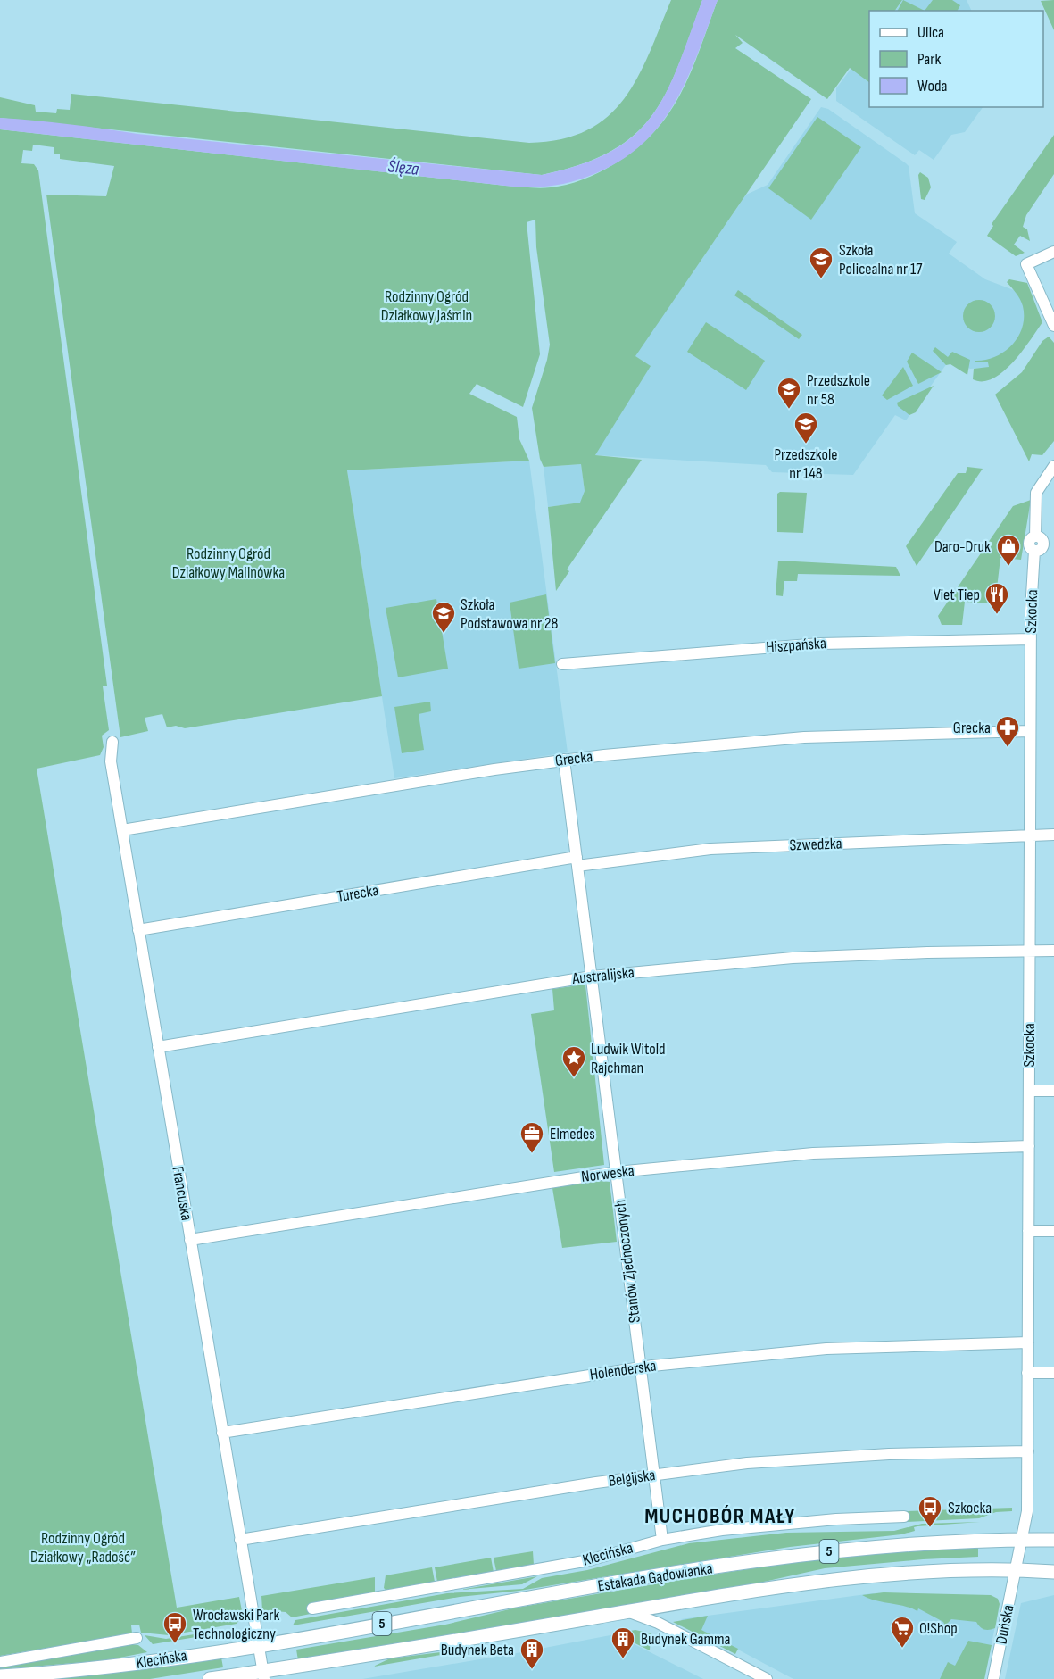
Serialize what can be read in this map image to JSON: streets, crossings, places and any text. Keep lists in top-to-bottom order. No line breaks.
{"streets":{"main road":["5","Klecińska","Estakada Gądowianka"],"street":["Szkocka","Hiszpańska","Grecka","Szwedzka","Turecka","Australijska","Norweska","Francuska","Stanów Zjednoczonych","Holenderska","Belgijska","Duńska"]},"crossings":[["Szkocka","Hiszpańska"],["Szkocka","Grecka"],["Szkocka","Szwedzka"],["Szkocka","Australijska"],["Szkocka","Norweska"],["Szkocka","Holenderska"],["Szkocka","Belgijska"],["Szkocka","Estakada Gądowianka"],["Szkocka","Duńska"],["Grecka","Francuska"],["Grecka","Stanów Zjednoczonych"],["Szwedzka","Turecka"],["Szwedzka","Stanów Zjednoczonych"],["Turecka","Francuska"],["Turecka","Stanów Zjednoczonych"],["Australijska","Francuska"],["Australijska","Stanów Zjednoczonych"],["Norweska","Francuska"],["Norweska","Stanów Zjednoczonych"],["Francuska","Holenderska"],["Francuska","Belgijska"],["Francuska","5"],["Francuska","Klecińska"],["Francuska","Estakada Gądowianka"],["Stanów Zjednoczonych","Holenderska"],["Stanów Zjednoczonych","Belgijska"],["Stanów Zjednoczonych","Klecińska"],["5","Estakada Gądowianka"],["Klecińska","Estakada Gądowianka"],["Estakada Gądowianka","Duńska"]],"districts":["MUCHOBÓR MAŁY"],"water":["Ślęza"],"parks":["Rodzinny Ogród Działkowy Jaśmin","Rodzinny Ogród Działkowy Malinówka","Rodzinny Ogród Działkowy „Radość”"],"places":{"school or university":["Szkoła Policealna nr 17","Przedszkole nr 58","Przedszkole nr 148","Szkoła Podstawowa nr 28"],"shop":["Daro-Druk"],"restaurant":["Viet Tiep"],"pharmacy":["Grecka"],"place":["Ludwik Witold Rajchman"],"office":["Elmedes"],"bus stop":["Szkocka","Wrocławski Park Technologiczny"],"supermarket":["O!Shop"],"building":["Budynek Gamma","Budynek Beta"]},"legend":["Ulica","Park","Woda"]}
